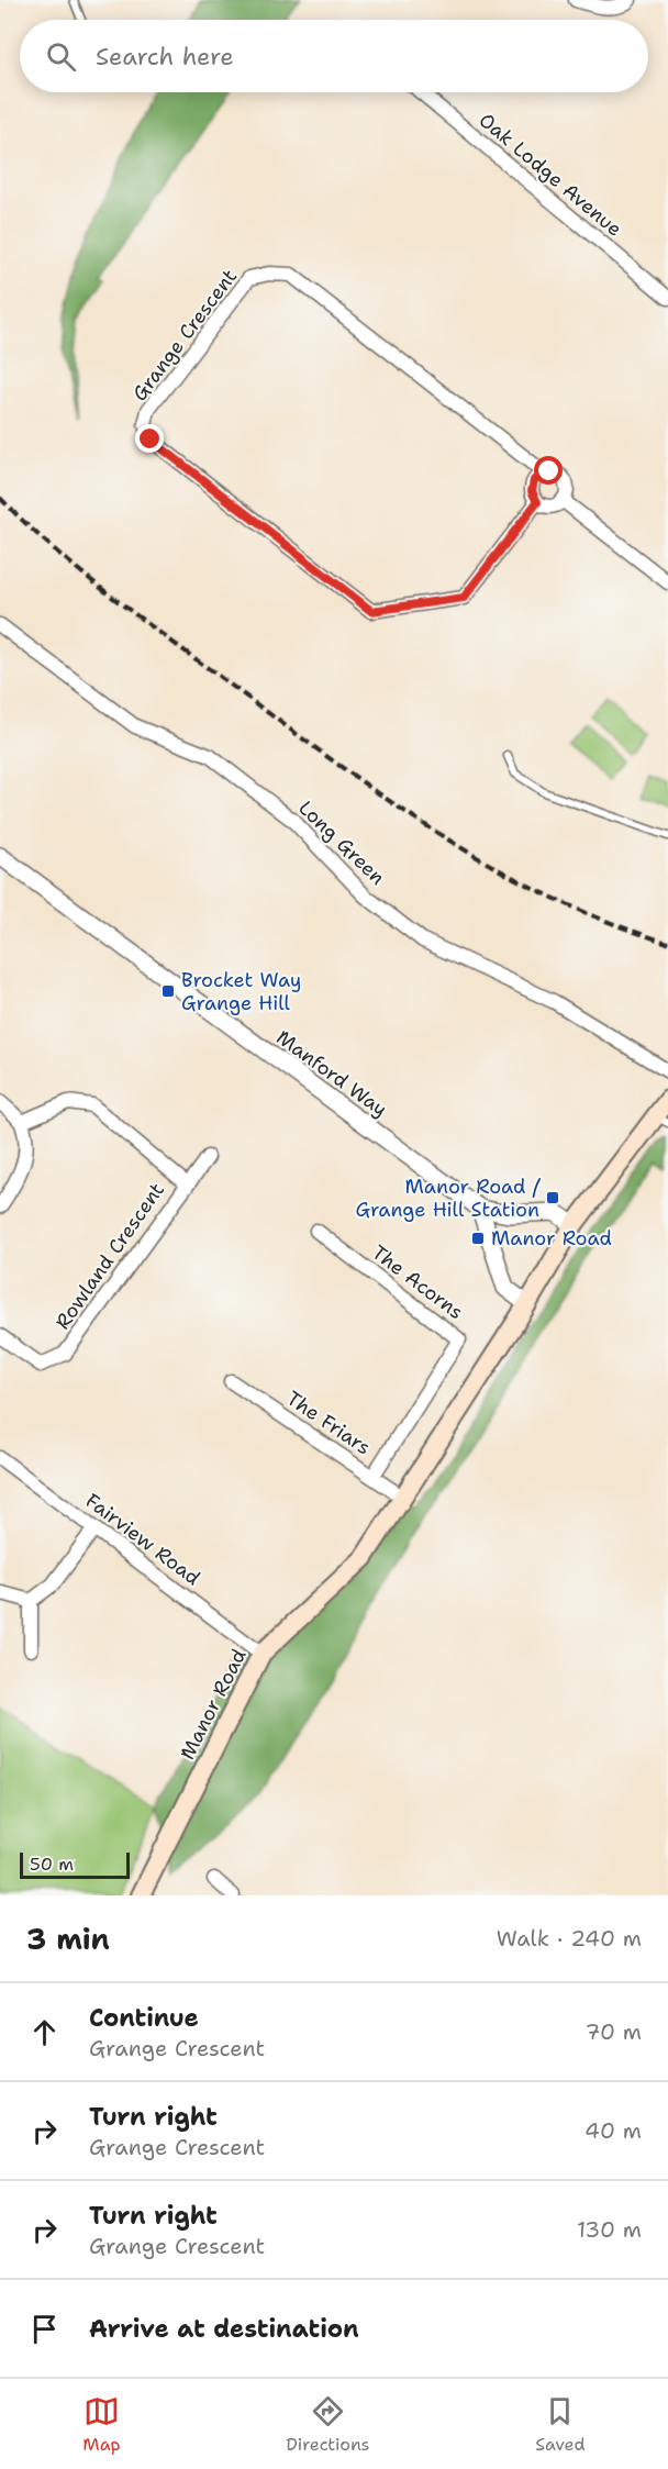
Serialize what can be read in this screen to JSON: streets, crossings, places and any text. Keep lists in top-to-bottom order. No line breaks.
{"streets":{"main road":["Manor Road"],"street":["Oak Lodge Avenue","Grange Crescent","Long Green","Manford Way","Rowland Crescent","The Acorns","The Friars","Fairview Road"]},"crossings":[["Manford Way","Manor Road"],["The Acorns","The Friars"],["The Friars","Manor Road"],["Fairview Road","Manor Road"]],"places":{"transit":["Brocket Way Grange Hill","Manor Road / Grange Hill Station","Manor Road"]},"scale_bar":"50 m","page":{"search":"Search here","scale":"50 m","heading":["3 min","Walk · 240 m"],"list":[["Continue","Grange Crescent","70 m"],["Turn right","Grange Crescent","40 m"],["Turn right","Grange Crescent","130 m"],"Arrive at destination"],"nav":["Map","Directions","Saved"]}}
